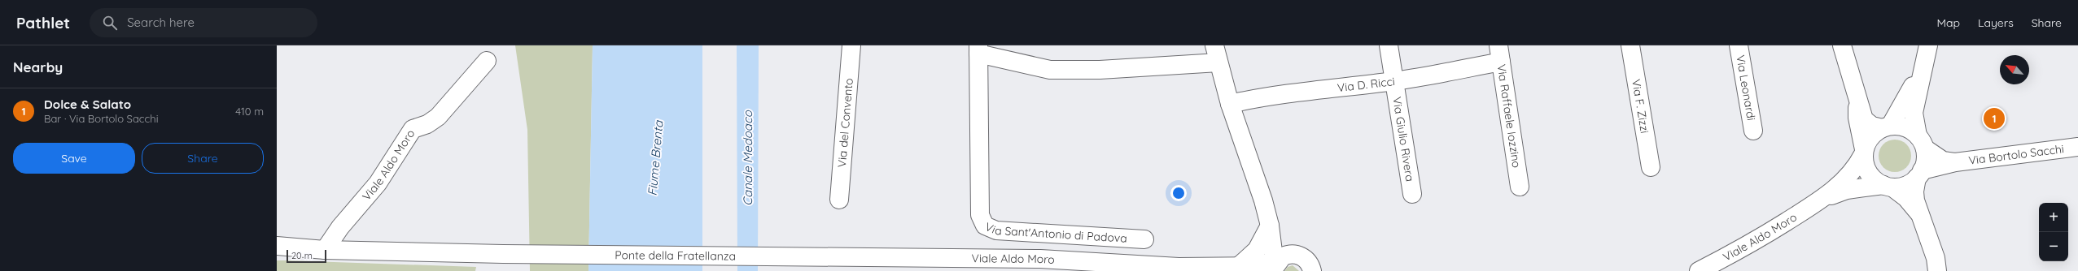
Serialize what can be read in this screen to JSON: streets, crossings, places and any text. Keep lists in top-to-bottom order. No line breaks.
{"streets":{"street":["Via D. Ricci","Via Leonardi","Via F. Zizzi","Via Raffaele Iozzino","Via del Convento","Via Giulio Rivera","Via Bortolo Sacchi","Viale Aldo Moro","Via Sant'Antonio di Padova","Ponte della Fratellanza"]},"crossings":[["Via D. Ricci","Via Raffaele Iozzino"],["Via D. Ricci","Via Giulio Rivera"],["Via Bortolo Sacchi","Viale Aldo Moro"],["Viale Aldo Moro","Ponte della Fratellanza"]],"water":["Fiume Brenta","Canale Medoaco"],"scale_bar":"20 m","north":"top left","page":{"header":"Pathlet","search":"Search here","nav":["Map","Layers","Share"],"heading":"Nearby","list":[{"mark":"1","name":"Dolce & Salato","note":"Bar · Via Bortolo Sacchi","value":"410 m"}],"pins":"1","buttons":["Save","Share"],"map_buttons":["+","−"],"scale":"20 m"}}
